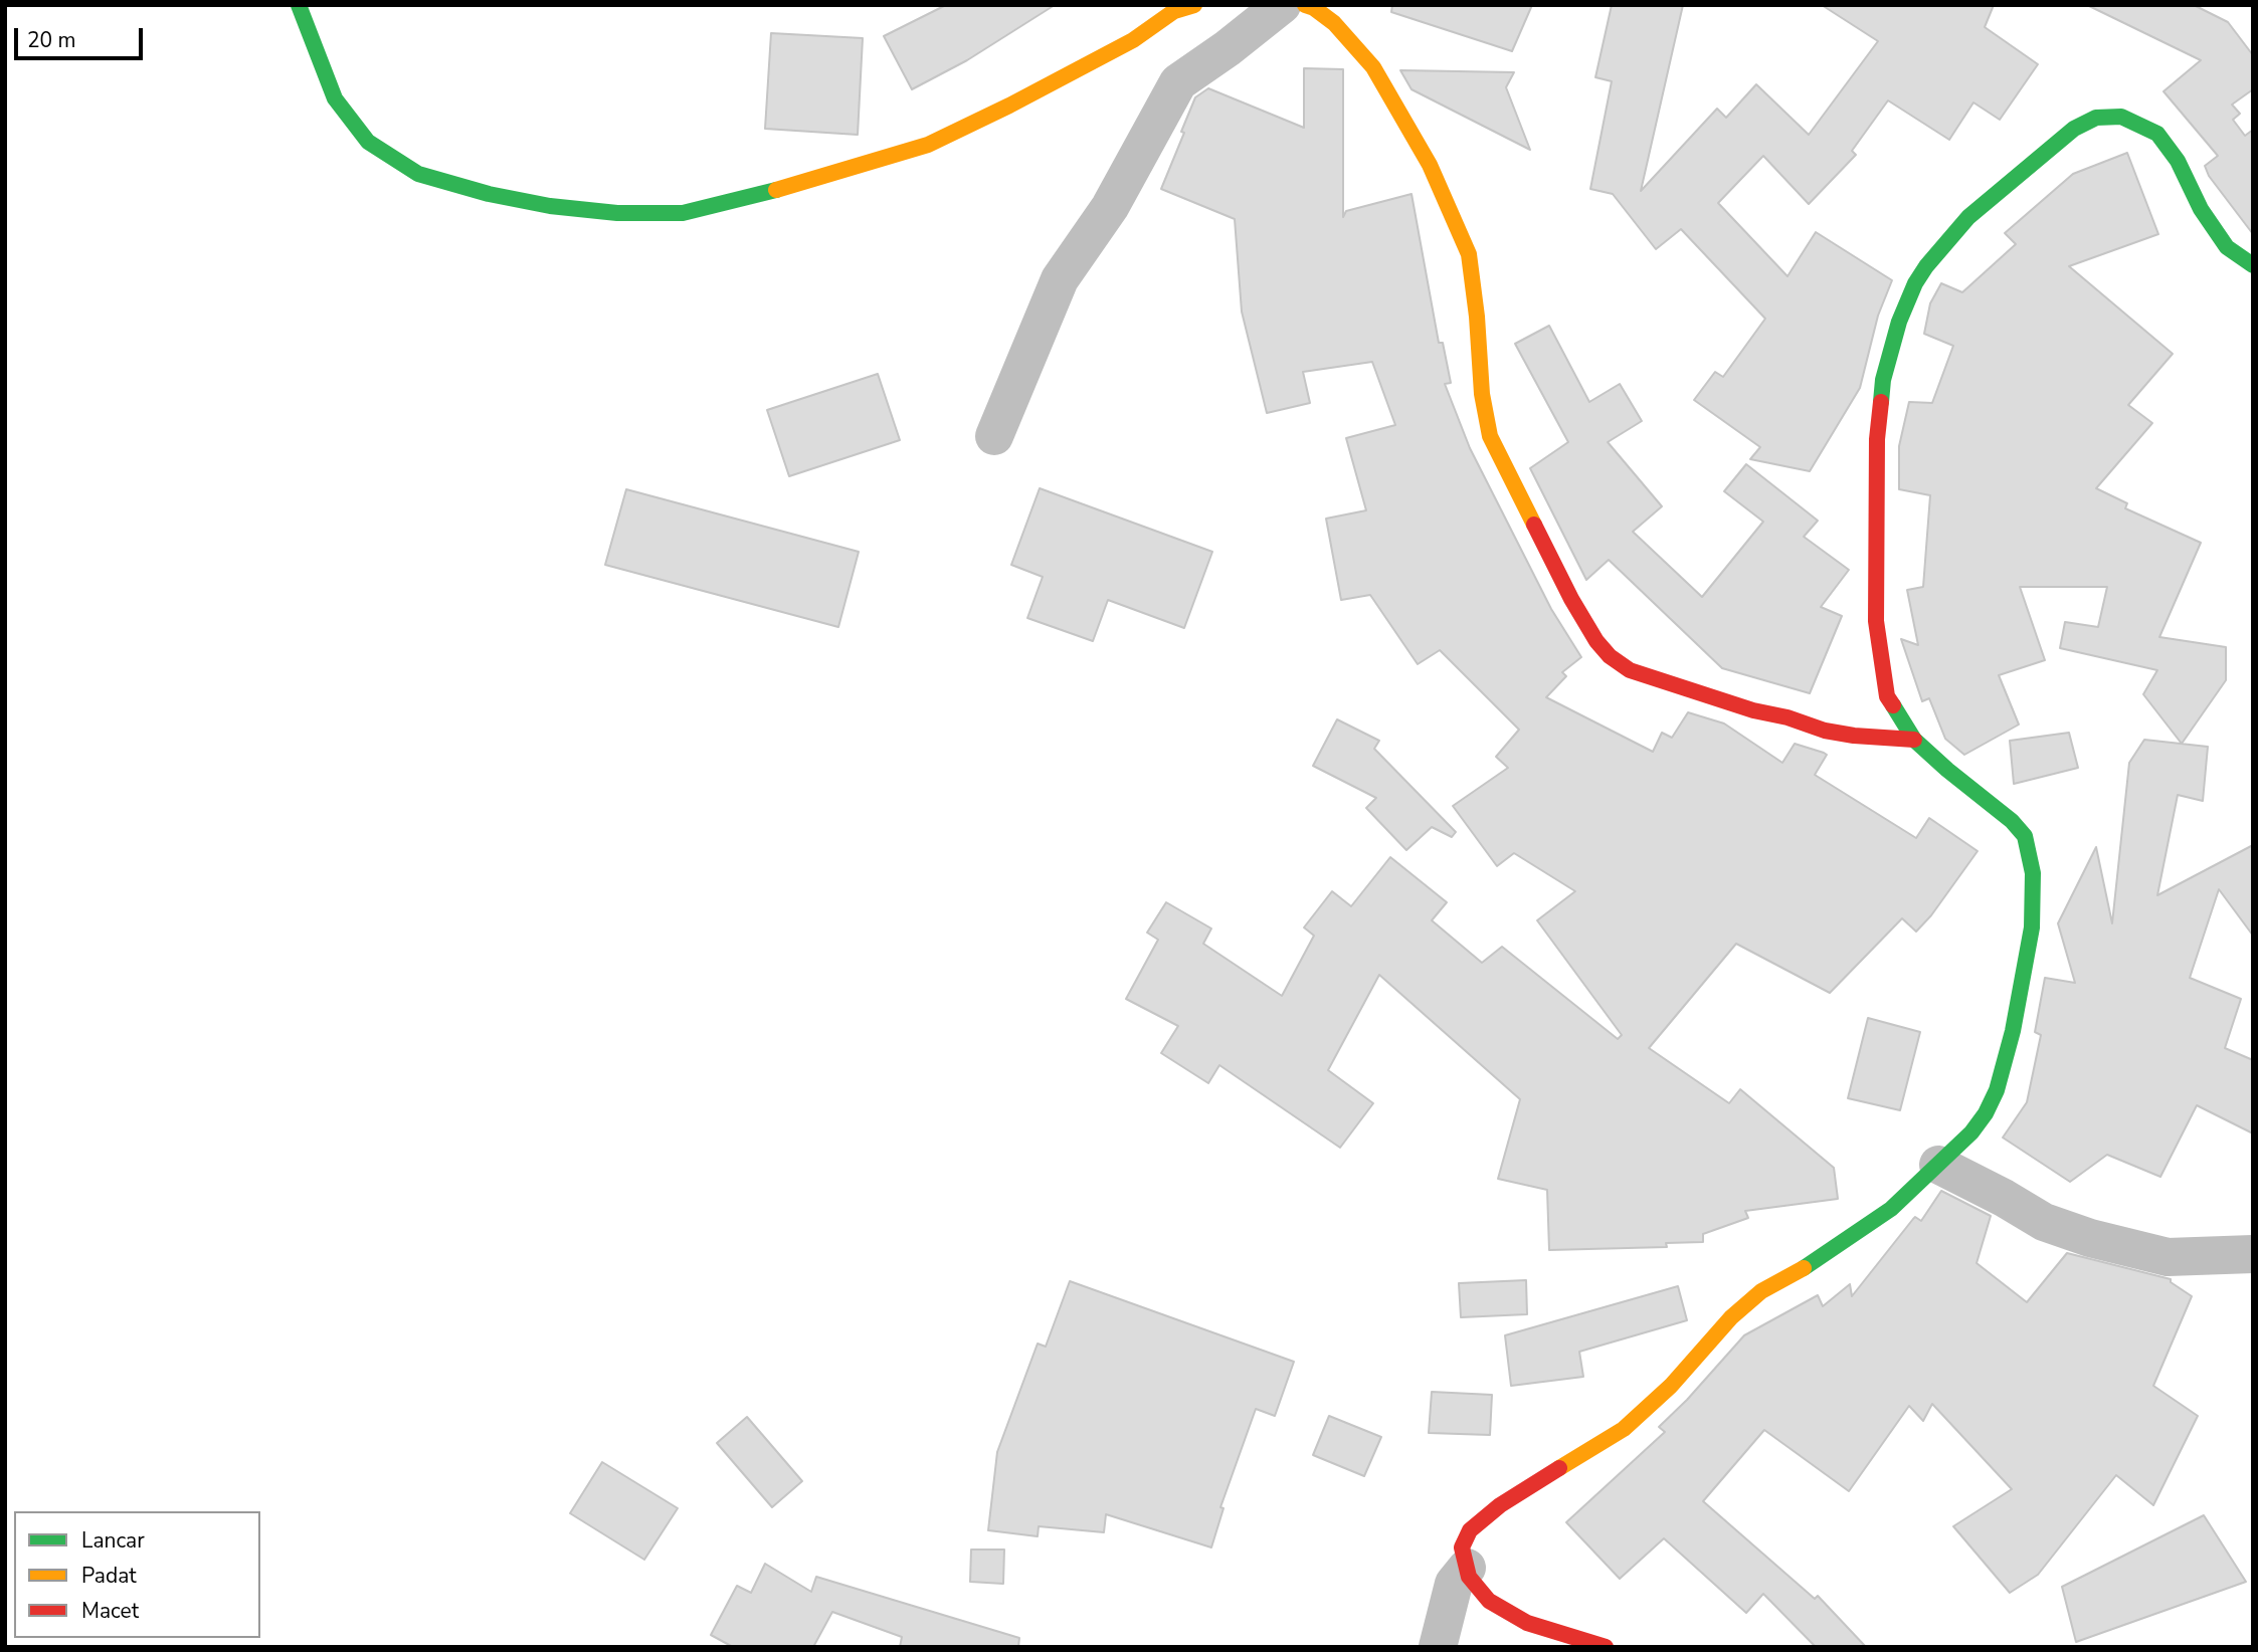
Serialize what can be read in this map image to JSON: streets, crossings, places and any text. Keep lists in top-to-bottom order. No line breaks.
{"legend":["Lancar","Padat","Macet"],"scale_bar":"20 m"}
